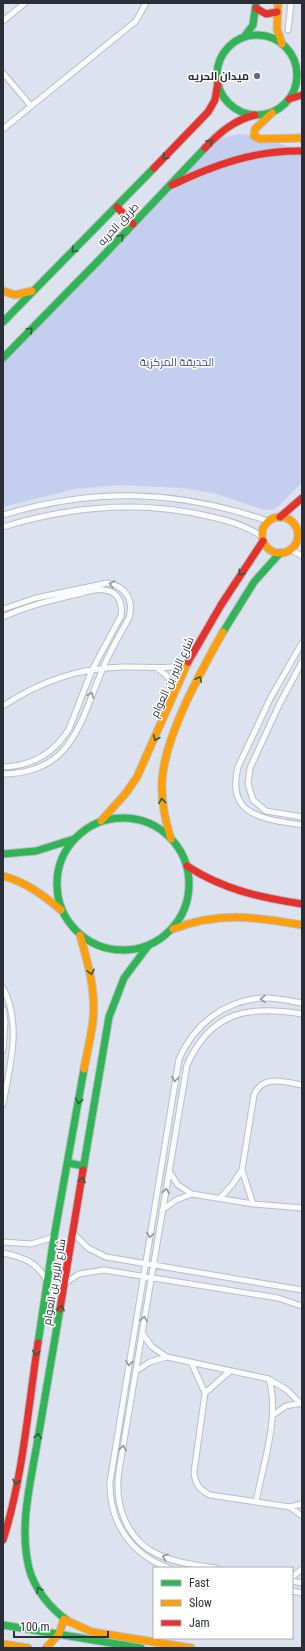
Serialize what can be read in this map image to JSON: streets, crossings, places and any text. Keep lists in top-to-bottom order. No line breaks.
{"streets":{"street":["طريق الحريه","شارع الزبير بن العوام"]},"parks":["الحديقة المركزية"],"places":["ميدان الحريه"],"legend":["Fast","Slow","Jam"],"scale_bar":"100 m"}
